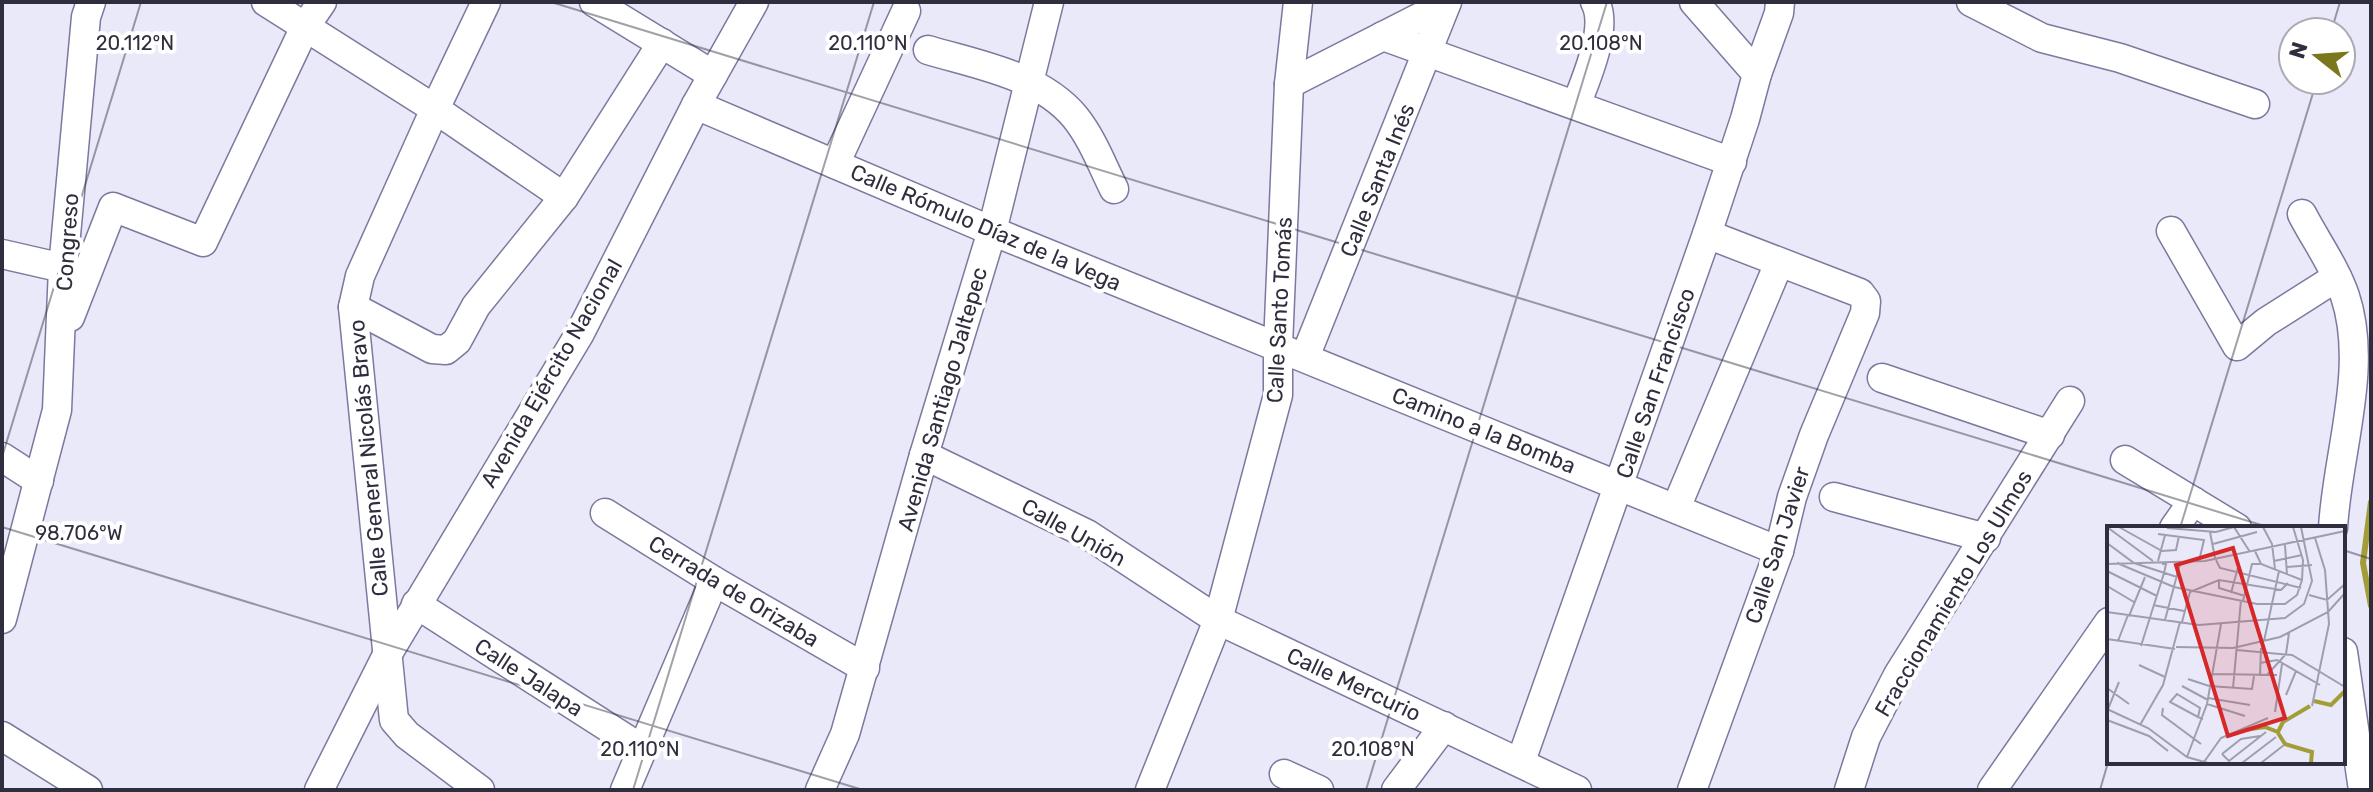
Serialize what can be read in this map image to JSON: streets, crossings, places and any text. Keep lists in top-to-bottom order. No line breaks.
{"streets":{"street":["Calle Santa Inés","Calle Rómulo Díaz de la Vega","Congreso","Calle Santo Tomás","Avenida Ejército Nacional","Calle San Francisco","Avenida Santiago Jaltepec","Camino a la Bomba","Calle General Nicolás Bravo","Calle Unión","Calle San Javier","Cerrada de Orizaba","Fraccionamiento Los Ulmos","Calle Jalapa","Calle Mercurio"]},"crossings":[["Calle Santa Inés","Camino a la Bomba"],["Calle Rómulo Díaz de la Vega","Calle Santo Tomás"],["Calle Rómulo Díaz de la Vega","Avenida Ejército Nacional"],["Calle Rómulo Díaz de la Vega","Avenida Santiago Jaltepec"],["Calle Rómulo Díaz de la Vega","Camino a la Bomba"],["Calle Santo Tomás","Camino a la Bomba"],["Calle Santo Tomás","Calle Unión"],["Calle Santo Tomás","Calle Mercurio"],["Avenida Ejército Nacional","Calle General Nicolás Bravo"],["Avenida Ejército Nacional","Calle Jalapa"],["Calle San Francisco","Camino a la Bomba"],["Calle San Francisco","Calle Mercurio"],["Avenida Santiago Jaltepec","Calle Unión"],["Avenida Santiago Jaltepec","Cerrada de Orizaba"],["Camino a la Bomba","Calle San Javier"],["Calle Unión","Calle Mercurio"]],"north":"left","coordinates":["20.112°N","20.110°N","20.108°N","98.706°W"]}
